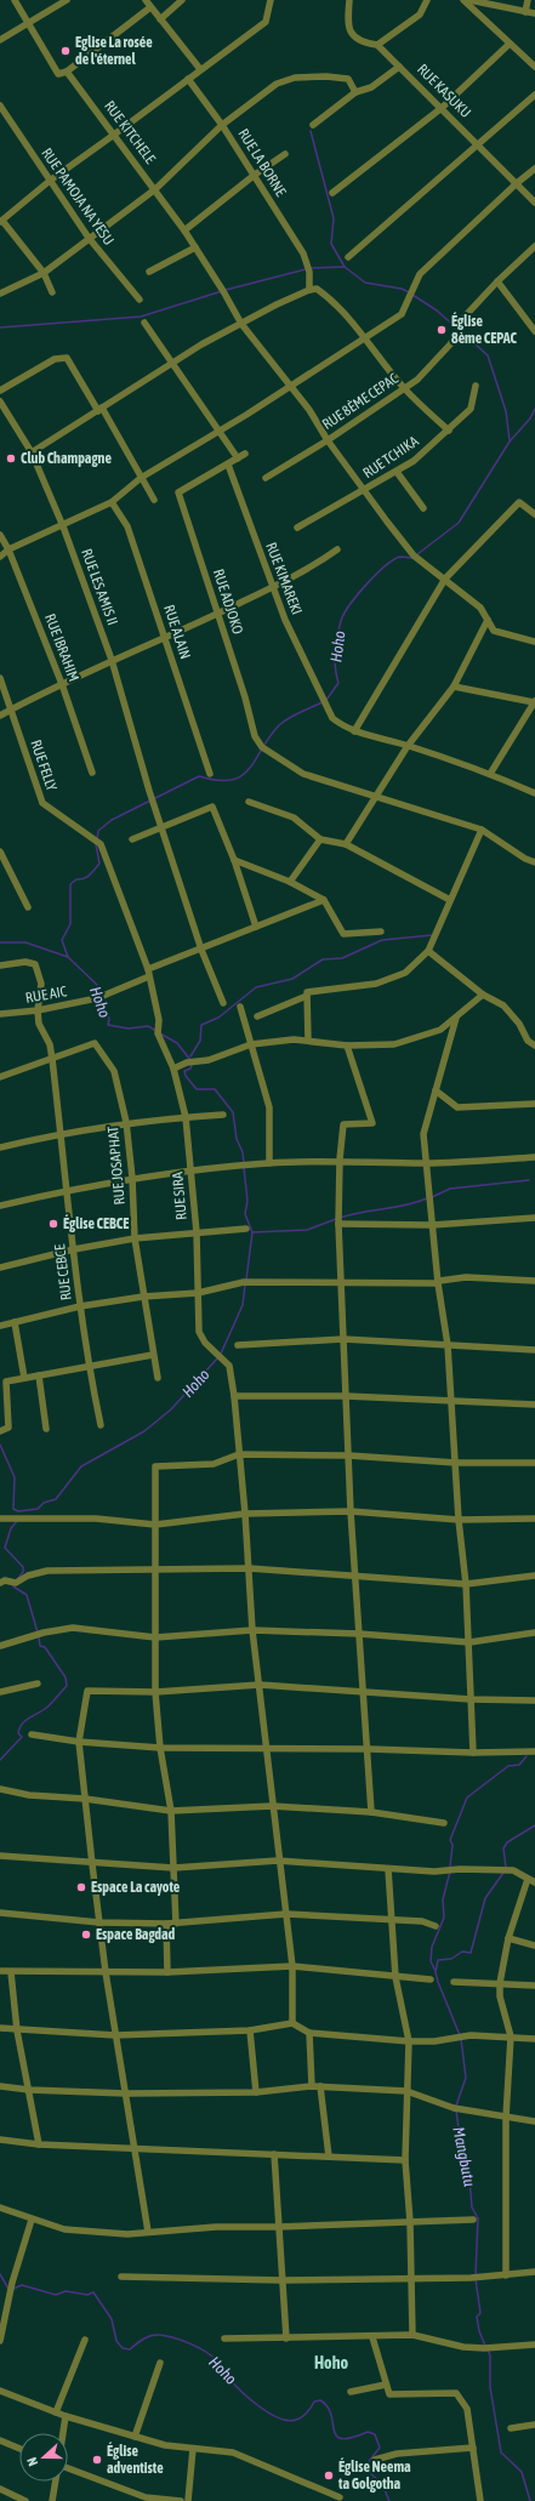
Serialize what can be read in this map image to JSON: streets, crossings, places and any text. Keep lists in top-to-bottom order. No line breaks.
{"streets":{"street":["RUE KASUKU","RUE KITCHELE","RUE LA BORNE","RUE PAMOJA NA YESU","RUE 8ÈME CEPAC","RUE TCHIKA","RUE KIMAREKI","RUE LES AMIS II","RUE ADJOKO","RUE ALAIN","RUE IBRAHIM","RUE FELLY","RUE AIC","RUE JOSAPHAT","RUE SIRA","RUE CEBCE"]},"crossings":[["RUE KITCHELE","RUE 8ÈME CEPAC"],["RUE KITCHELE","RUE TCHIKA"],["RUE KIMAREKI","RUE ADJOKO"],["RUE FELLY","RUE SIRA"],["RUE AIC","RUE SIRA"],["RUE AIC","RUE CEBCE"],["RUE JOSAPHAT","RUE CEBCE"]],"districts":["Hoho"],"water":["Hoho","Mangbutu"],"places":["Eglise La rosée de l'éternel","Église 8ème CEPAC","Club Champagne","Église CEBCE","Espace La cayote","Espace Bagdad","Église adventiste","Église Neema ta Golgotha"],"north":"left"}
